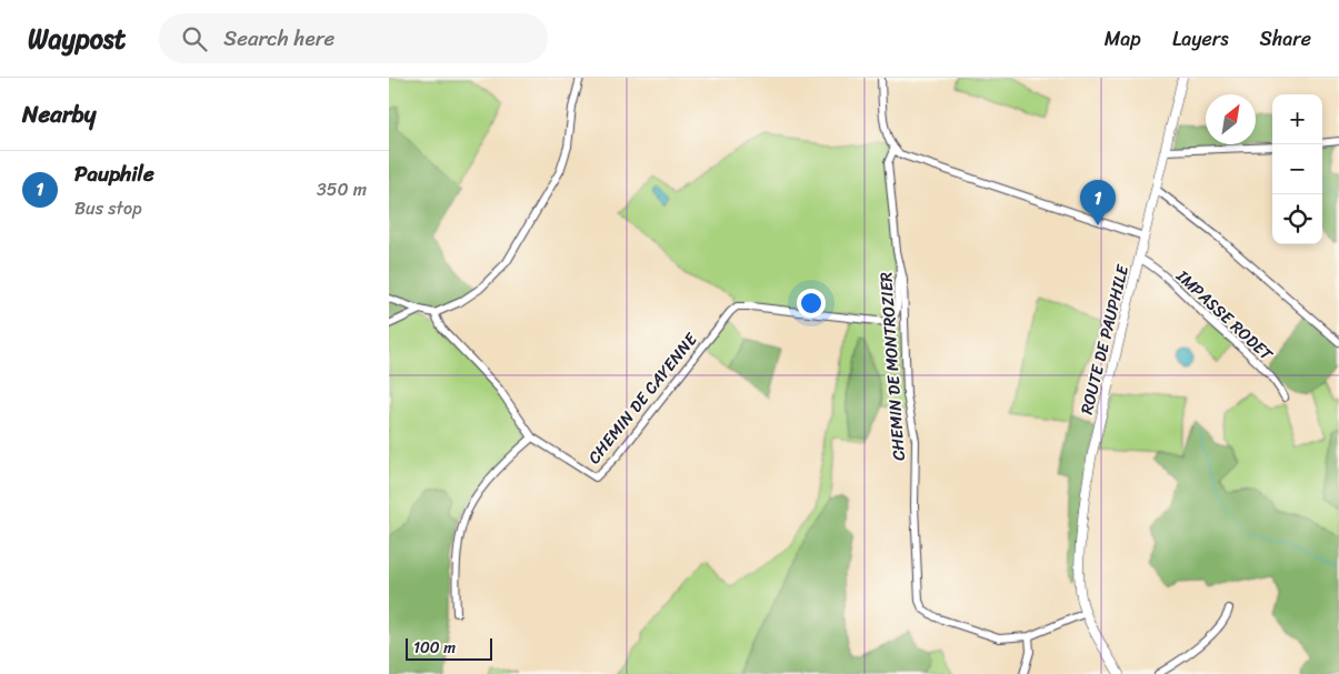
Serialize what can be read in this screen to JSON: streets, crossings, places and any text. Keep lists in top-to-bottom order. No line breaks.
{"streets":{"main road":["ROUTE DE PAUPHILE"],"street":["IMPASSE RODET","CHEMIN DE MONTROZIER","CHEMIN DE CAYENNE"]},"crossings":[["IMPASSE RODET","ROUTE DE PAUPHILE"],["ROUTE DE PAUPHILE","CHEMIN DE MONTROZIER"],["CHEMIN DE MONTROZIER","CHEMIN DE CAYENNE"]],"scale_bar":"100 m","north":"top right","page":{"header":"Waypost","search":"Search here","nav":["Map","Layers","Share"],"heading":"Nearby","map_buttons":["+","−"],"list":[{"mark":"1","name":"Pauphile","note":"Bus stop","value":"350 m"}],"pins":"1","scale":"100 m"}}
